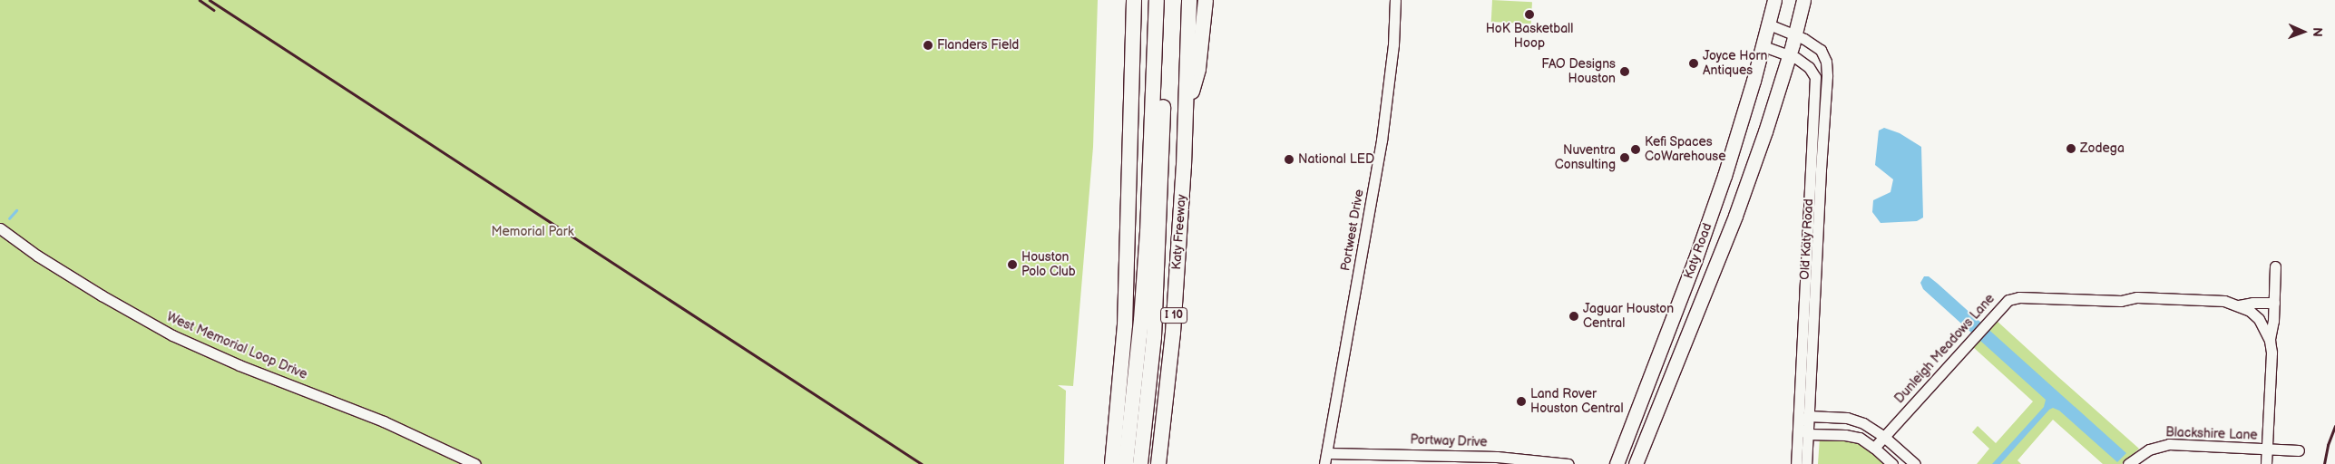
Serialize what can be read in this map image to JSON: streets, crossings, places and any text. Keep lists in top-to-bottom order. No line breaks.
{"streets":{"highway":["Katy Freeway","I 10"],"main road":["Katy Road"],"street":["Portwest Drive","Old Katy Road","West Memorial Loop Drive","Dunleigh Meadows Lane","Blackshire Lane","Portway Drive"]},"crossings":[["Portwest Drive","Portway Drive"],["Old Katy Road","Katy Road"]],"parks":["Memorial Park"],"places":["HoK Basketball Hoop","Flanders Field","Joyce Horn Antiques","FAO Designs Houston","Zodega","Kefi Spaces CoWarehouse","Nuventra Consulting","National LED","Houston Polo Club","Jaguar Houston Central","Land Rover Houston Central"],"north":"right"}
